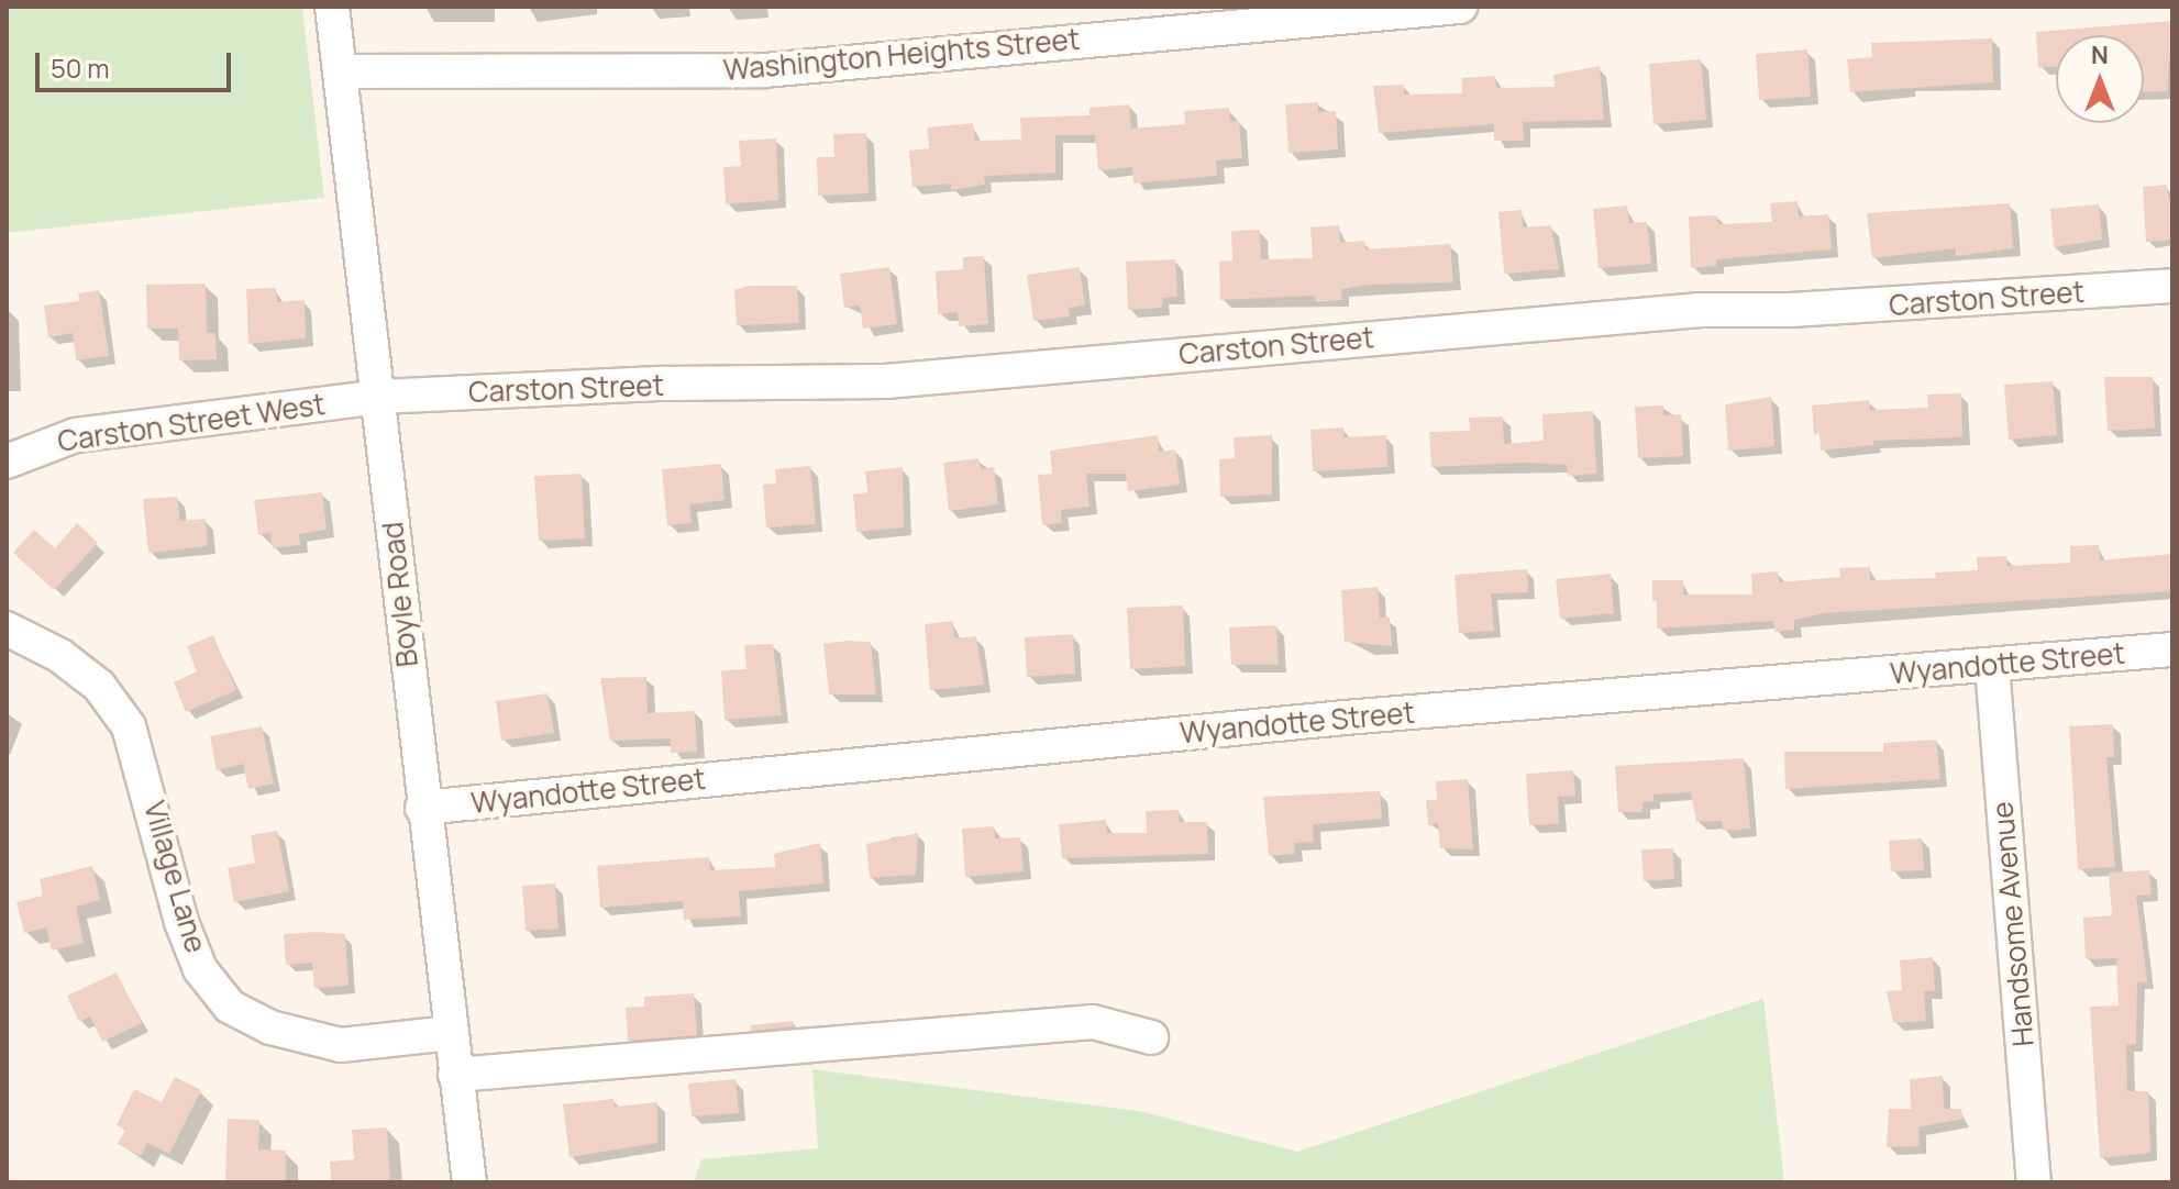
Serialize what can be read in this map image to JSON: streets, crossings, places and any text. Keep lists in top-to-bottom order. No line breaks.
{"streets":{"street":["Washington Heights Street","Carston Street","Carston Street West","Boyle Road","Wyandotte Street","Village Lane","Handsome Avenue"]},"crossings":[["Washington Heights Street","Boyle Road"],["Carston Street","Carston Street West"],["Carston Street","Boyle Road"],["Carston Street West","Boyle Road"],["Boyle Road","Wyandotte Street"],["Boyle Road","Village Lane"],["Wyandotte Street","Handsome Avenue"]],"scale_bar":"50 m","north":"top"}
